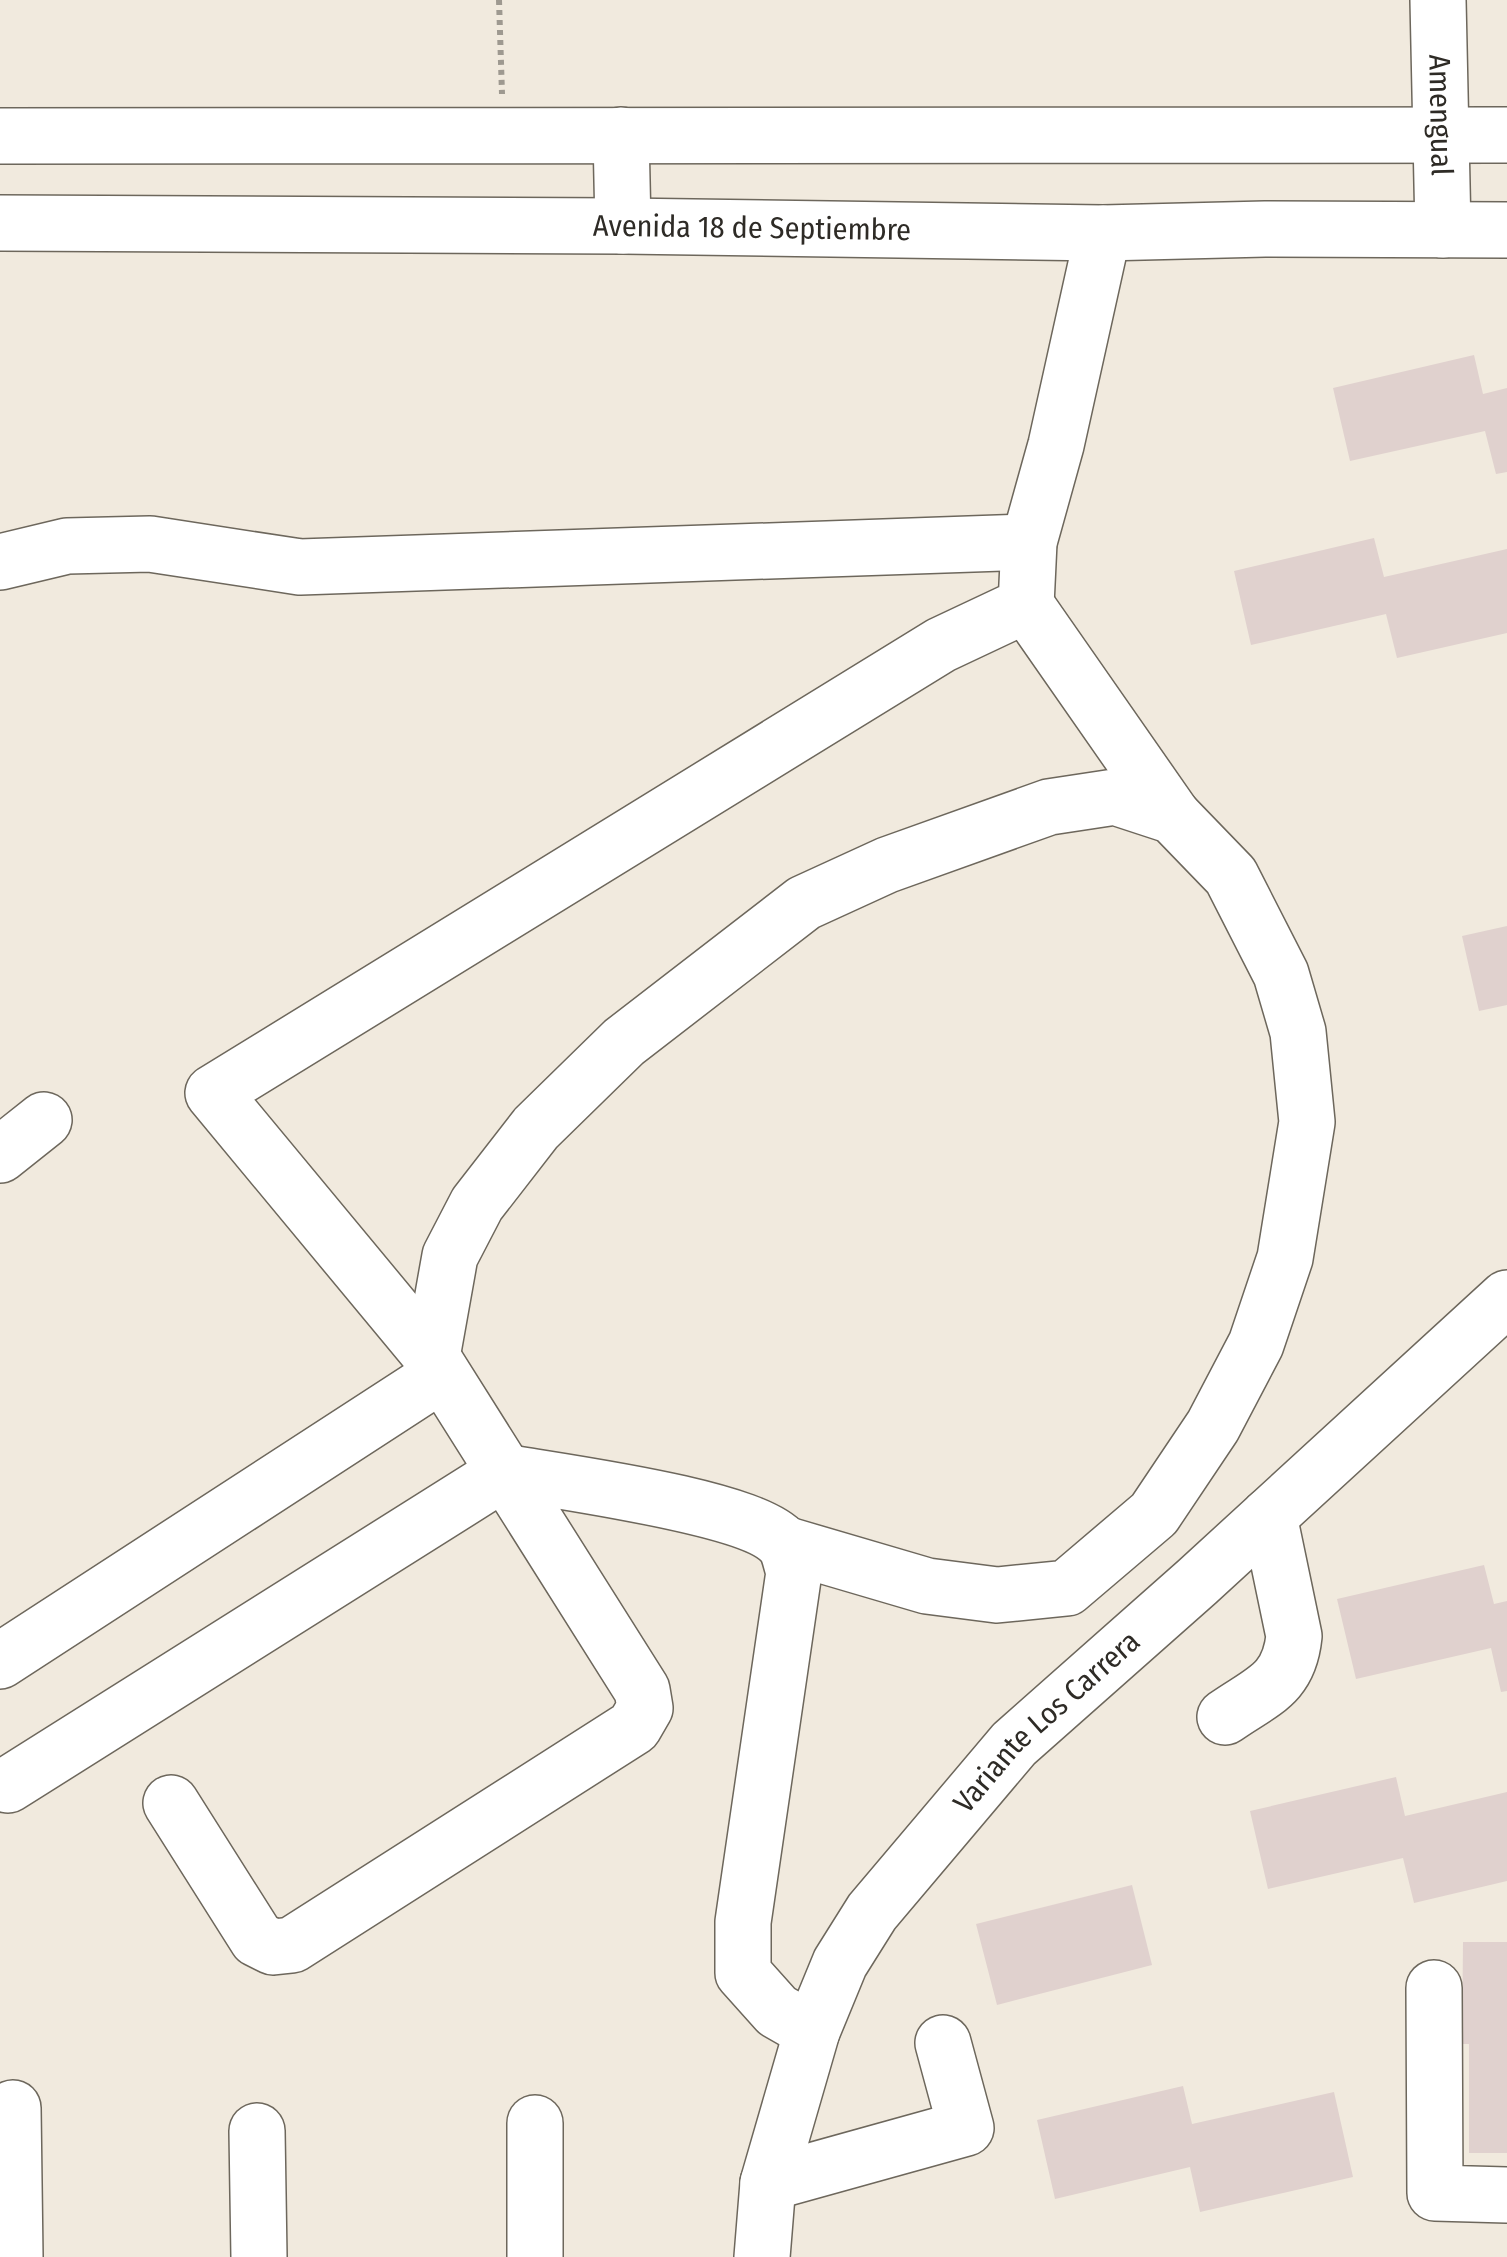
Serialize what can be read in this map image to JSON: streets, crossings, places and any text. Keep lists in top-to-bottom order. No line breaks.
{"streets":{"street":["Amengual","Avenida 18 de Septiembre","Variante Los Carrera"]},"crossings":[["Amengual","Avenida 18 de Septiembre"]]}
